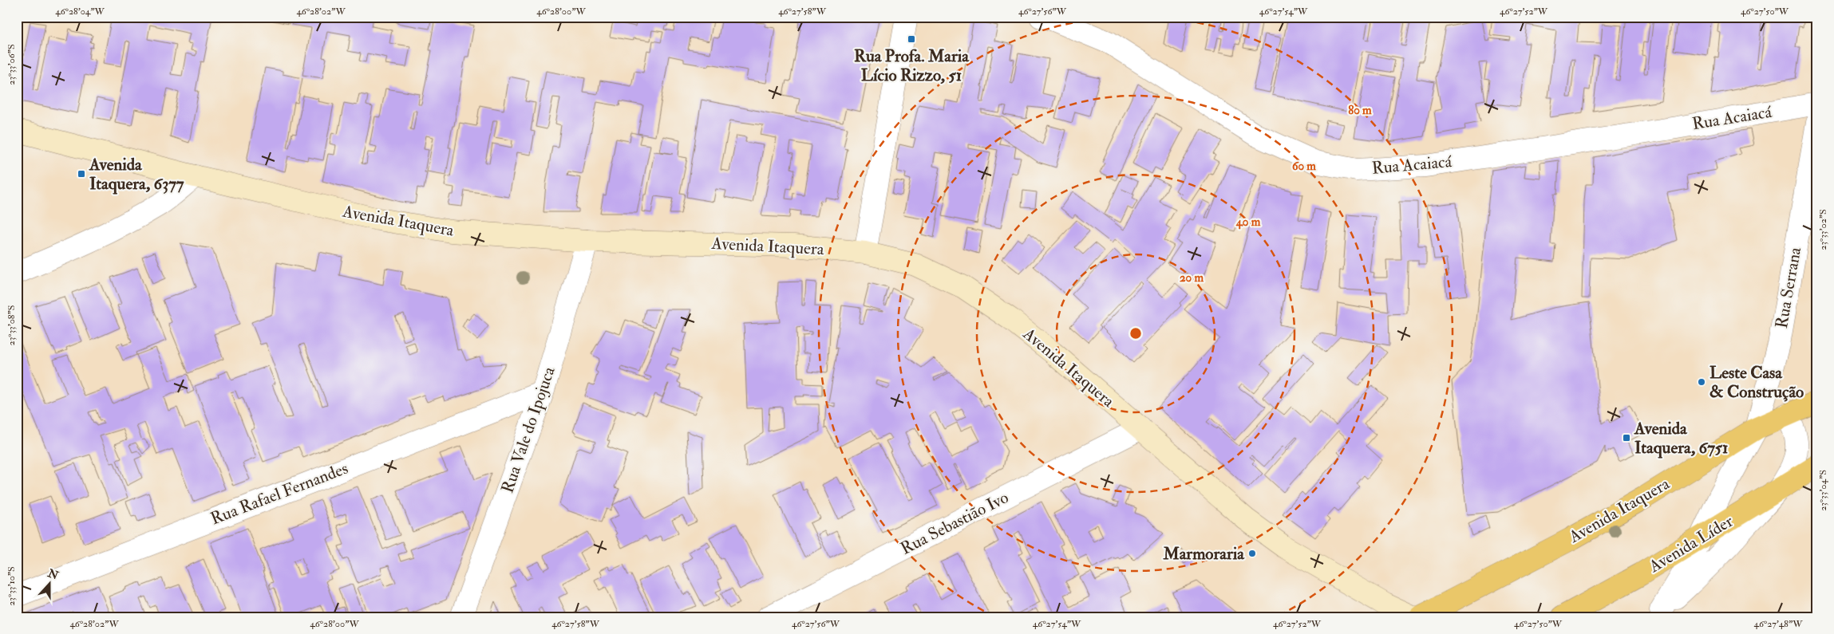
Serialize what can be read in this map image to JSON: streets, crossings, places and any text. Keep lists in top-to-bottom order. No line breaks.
{"streets":{"main road":["Avenida Itaquera","Avenida Líder"],"street":["Rua Acaiacá","Rua Serrana","Rua Vale do Ipojuca","Rua Rafael Fernandes","Rua Sebastião Ivo"]},"crossings":[["Avenida Itaquera","Rua Serrana"],["Avenida Itaquera","Rua Vale do Ipojuca"],["Avenida Itaquera","Rua Sebastião Ivo"],["Rua Serrana","Avenida Líder"],["Rua Vale do Ipojuca","Rua Rafael Fernandes"]],"places":{"transit":["Rua Profa. Maria Lício Rizzo, 51","Avenida Itaquera, 6377","Avenida Itaquera, 6751"],"other":["Leste Casa & Construção","Marmoraria"]},"north":"top","coordinates":["46°28'04\"W","46°28'02\"W","46°28'00\"W","46°27'58\"W","46°27'56\"W","46°27'54\"W","46°27'52\"W","46°27'50\"W","23°33'06\"S","23°33'02\"S","23°33'08\"S","23°33'04\"S","23°33'10\"S","46°27'48\"W"],"rings":["80 m","60 m","40 m","20 m"]}
